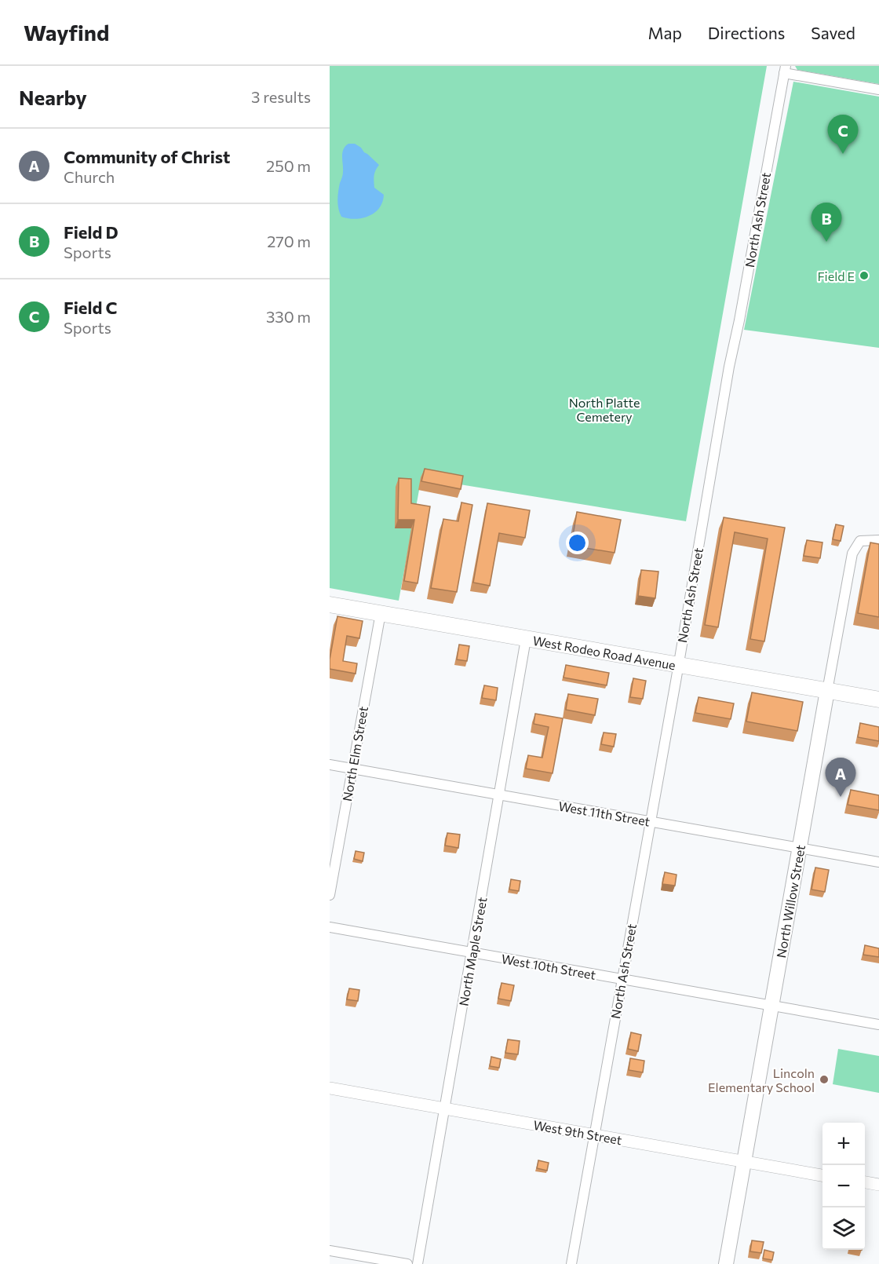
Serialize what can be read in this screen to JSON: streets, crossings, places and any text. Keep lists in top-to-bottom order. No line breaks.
{"streets":{"main road":["West Rodeo Road Avenue","North Willow Street"],"street":["North Ash Street","North Elm Street","West 11th Street","North Maple Street","West 10th Street","West 9th Street"]},"crossings":[["North Ash Street","West Rodeo Road Avenue"],["North Ash Street","West 11th Street"],["North Ash Street","West 10th Street"],["North Ash Street","West 9th Street"],["West Rodeo Road Avenue","North Elm Street"],["West Rodeo Road Avenue","North Willow Street"],["West Rodeo Road Avenue","North Maple Street"],["North Elm Street","West 11th Street"],["West 11th Street","North Willow Street"],["West 11th Street","North Maple Street"],["North Willow Street","West 10th Street"],["North Willow Street","West 9th Street"],["North Maple Street","West 10th Street"],["North Maple Street","West 9th Street"]],"parks":["North Platte Cemetery"],"places":["Field E","Lincoln Elementary School"],"page":{"header":"Wayfind","nav":["Map","Directions","Saved"],"heading":["Nearby","3 results"],"pins":["C","B","A"],"list":[{"mark":"A","name":"Community of Christ","note":"Church","value":"250 m"},{"mark":"B","name":"Field D","note":"Sports","value":"270 m"},{"mark":"C","name":"Field C","note":"Sports","value":"330 m"}],"map_buttons":["+","−"]}}
